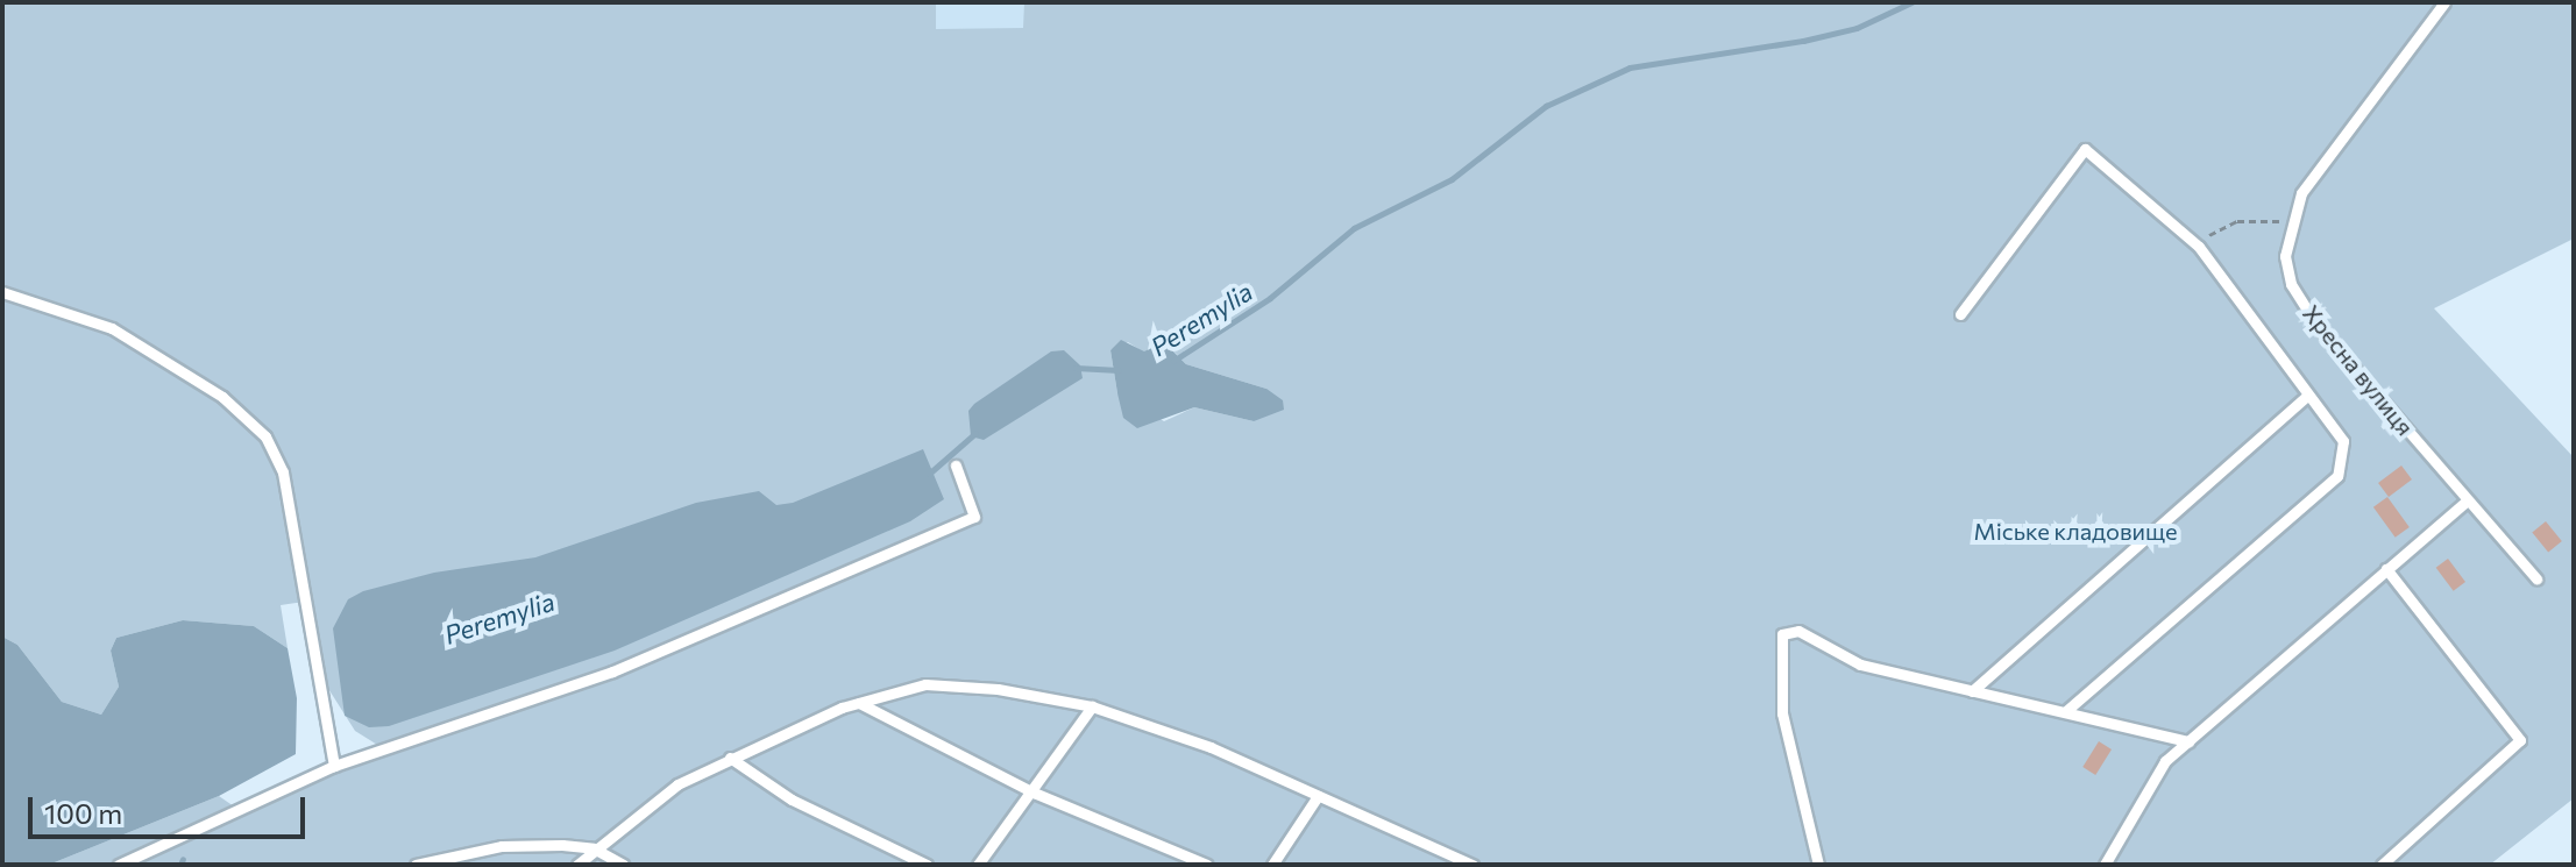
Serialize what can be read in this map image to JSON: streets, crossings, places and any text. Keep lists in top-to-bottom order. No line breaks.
{"streets":{"lane":["Хресна вулиця"]},"water":["Peremylia"],"parks":["Міське кладовище"],"scale_bar":"100 m"}
